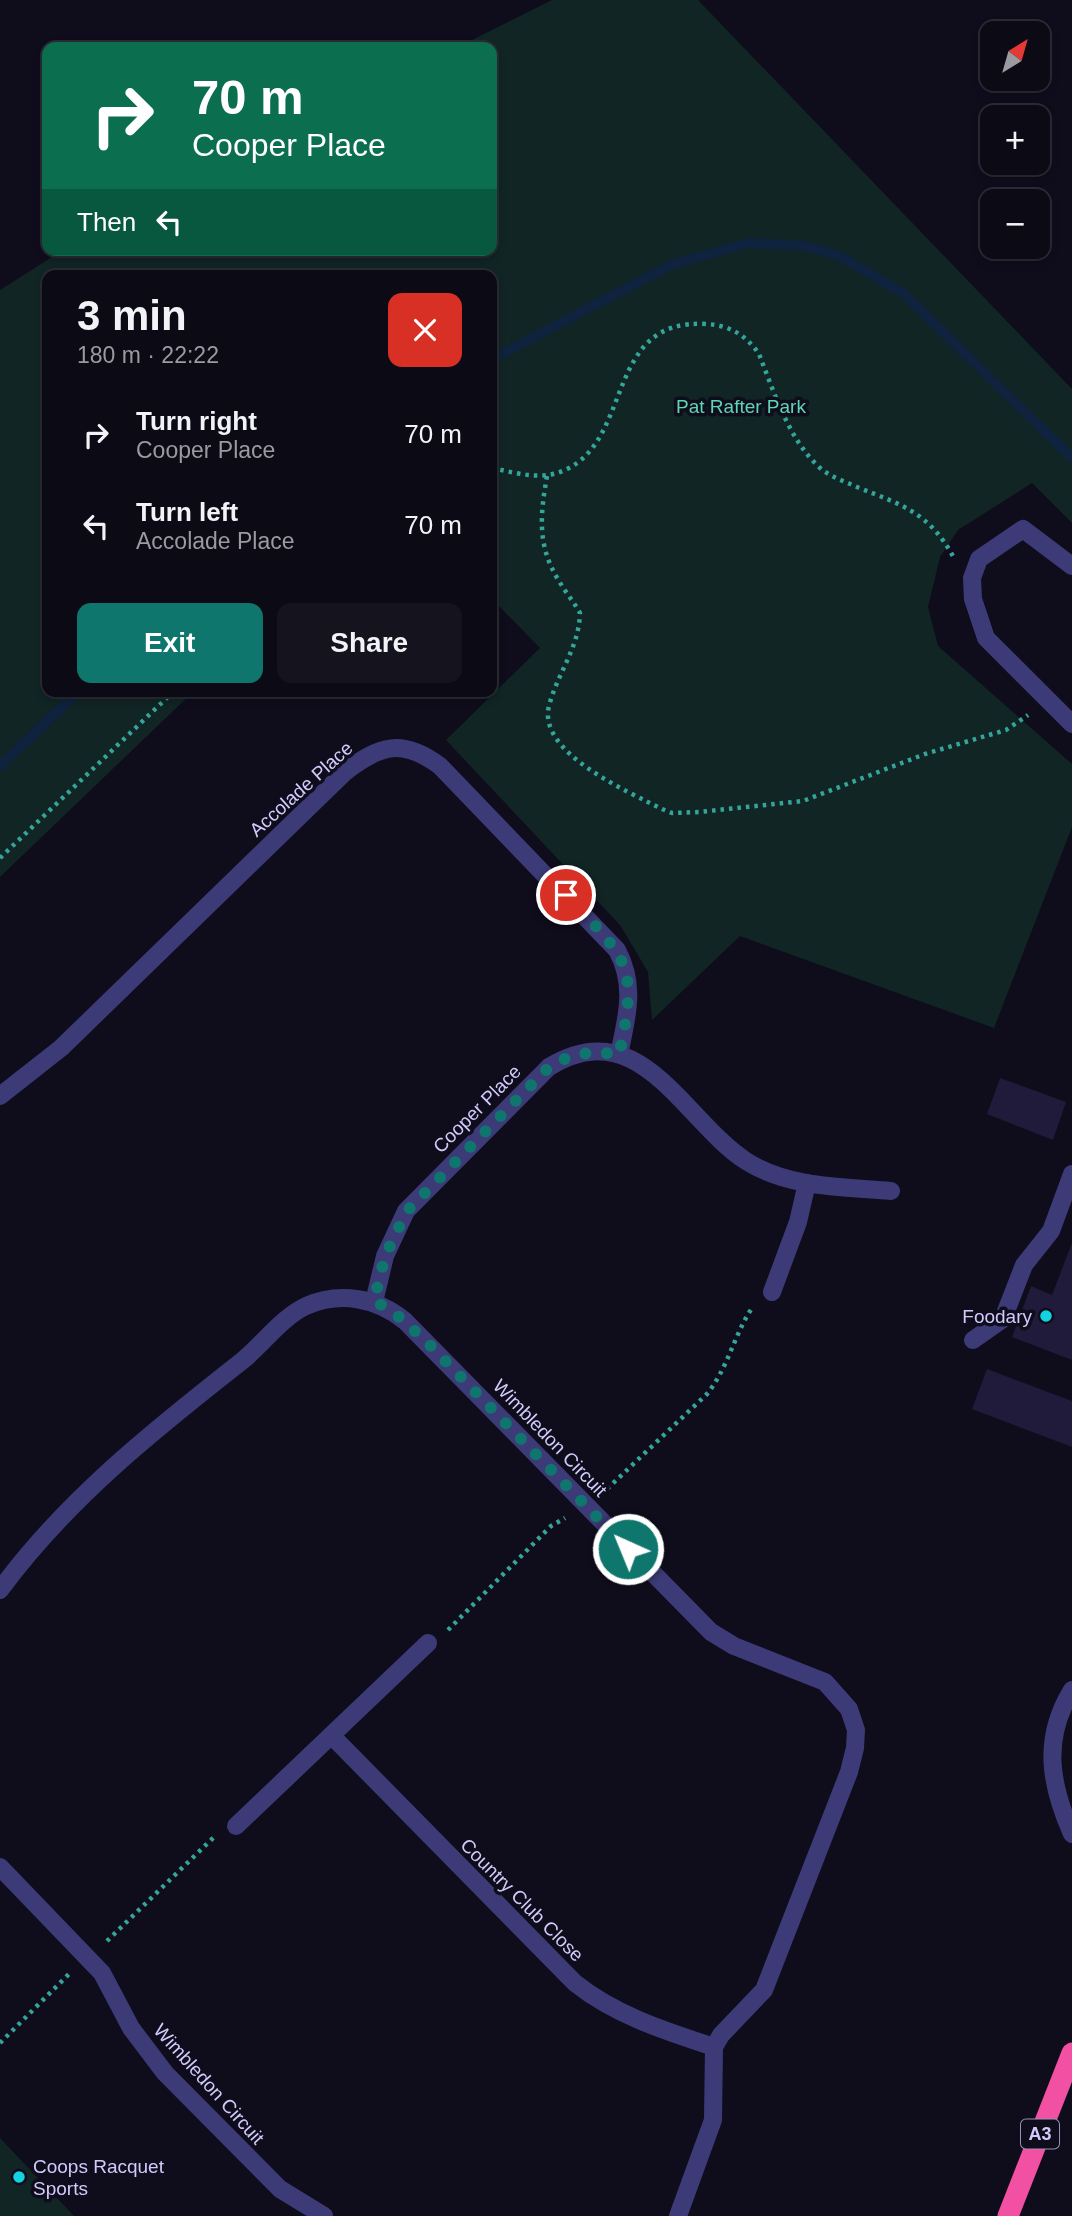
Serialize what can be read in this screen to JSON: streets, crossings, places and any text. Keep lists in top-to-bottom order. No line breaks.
{"streets":{"highway":["A3"],"street":["Accolade Place","Cooper Place","Wimbledon Circuit","Country Club Close"]},"crossings":[["Accolade Place","Cooper Place"],["Cooper Place","Wimbledon Circuit"],["Wimbledon Circuit","Country Club Close"]],"parks":["Pat Rafter Park"],"places":["Foodary","Coops Racquet Sports"],"north":"top right","page":{"map_buttons":["+","−"],"turn":["70 m","Cooper Place"],"then":"Then","heading":["3 min","180 m · 22:22"],"list":[{"name":"Turn right","note":"Cooper Place","value":"70 m"},{"name":"Turn left","note":"Accolade Place","value":"70 m"}],"buttons":["Exit","Share"]}}
